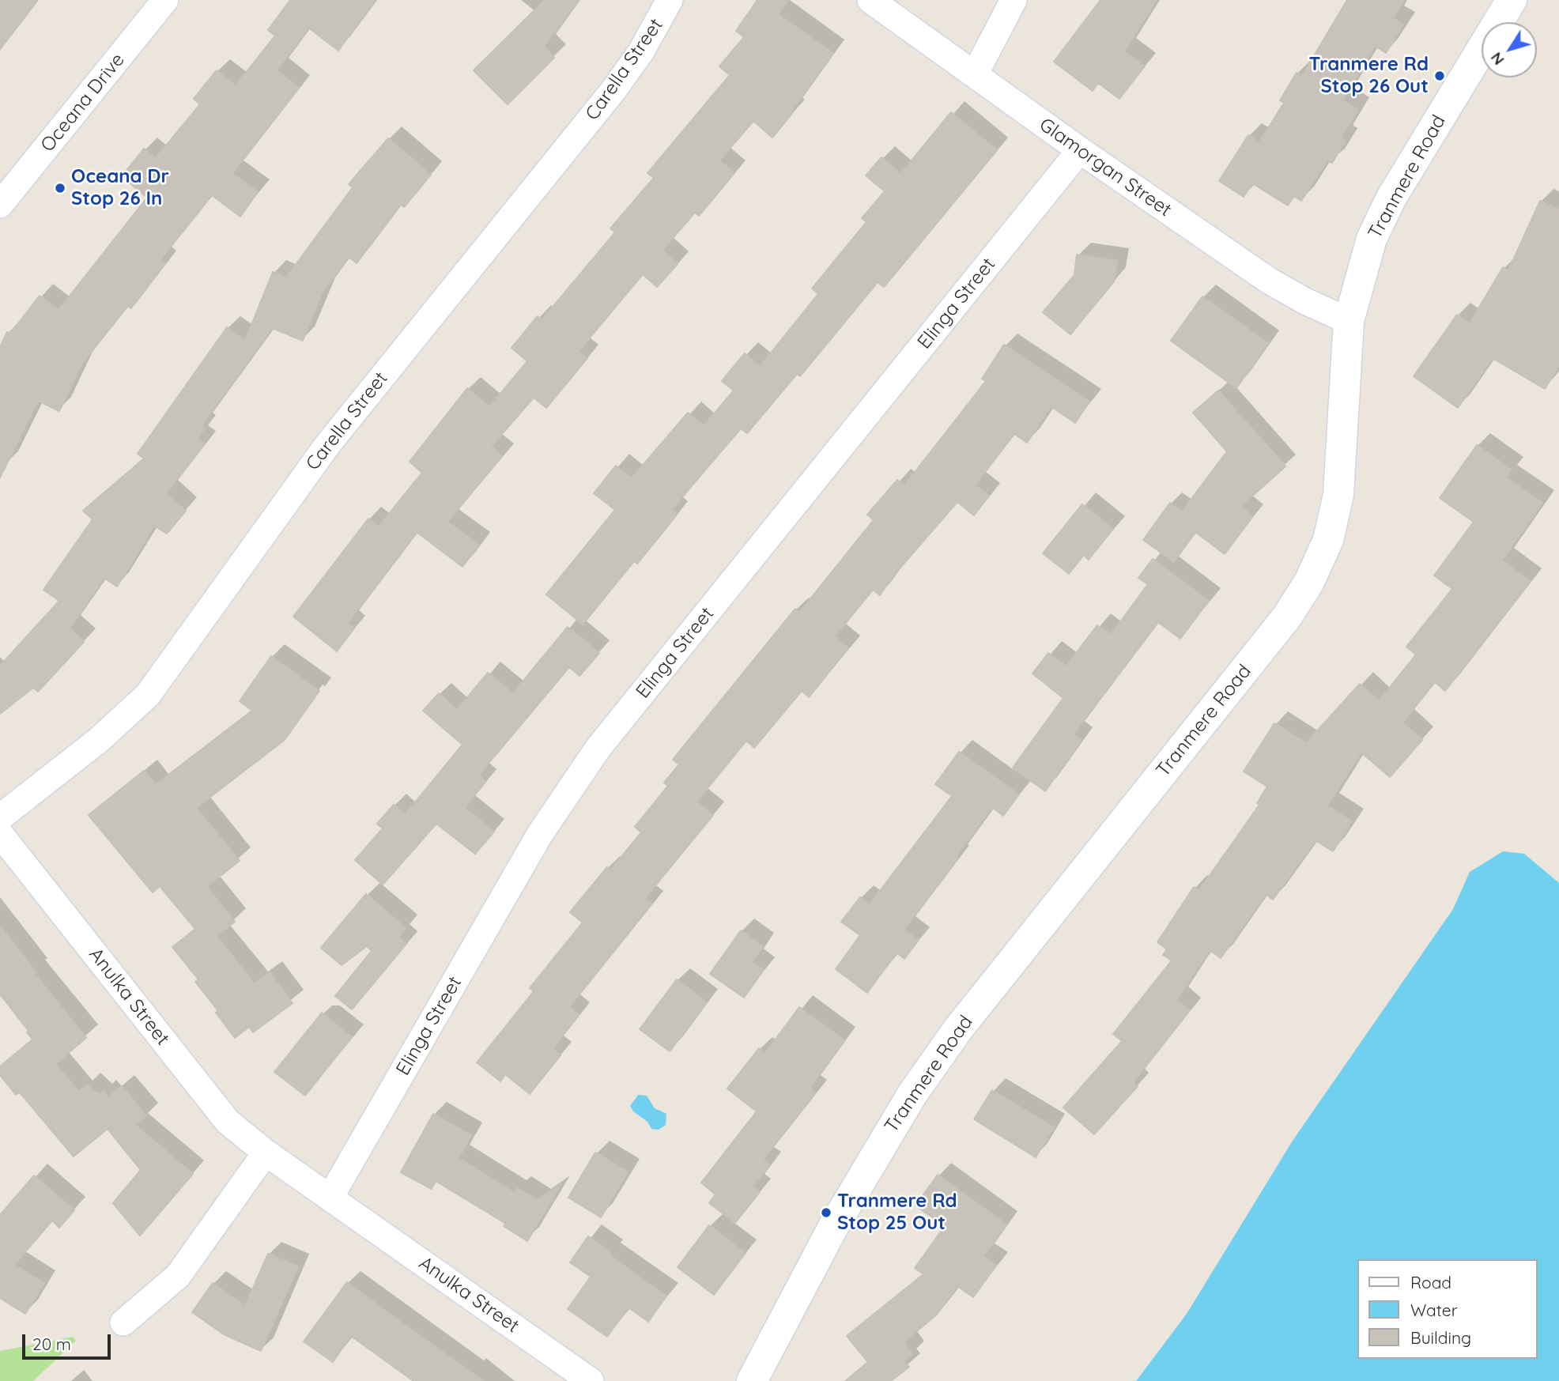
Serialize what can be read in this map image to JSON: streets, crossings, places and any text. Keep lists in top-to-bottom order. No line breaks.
{"streets":{"street":["Carella Street","Oceana Drive","Glamorgan Street","Tranmere Road","Elinga Street","Anulka Street"]},"crossings":[["Glamorgan Street","Tranmere Road"],["Glamorgan Street","Elinga Street"],["Elinga Street","Anulka Street"]],"places":["Tranmere Rd Stop 26 Out","Oceana Dr Stop 26 In","Tranmere Rd Stop 25 Out"],"legend":["Road","Water","Building"],"scale_bar":"20 m","north":"bottom left"}
